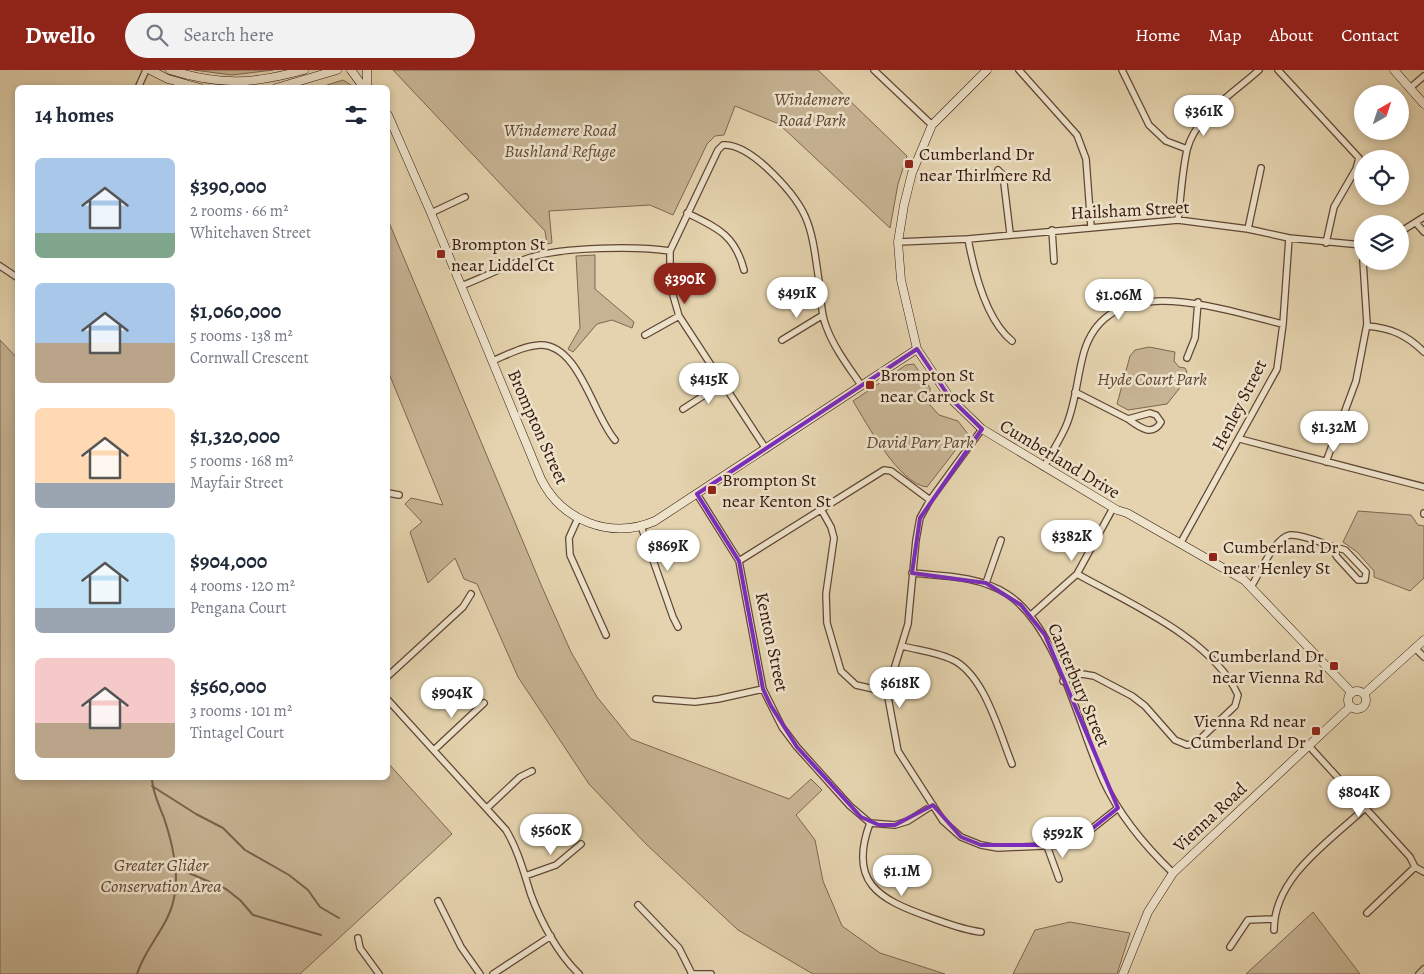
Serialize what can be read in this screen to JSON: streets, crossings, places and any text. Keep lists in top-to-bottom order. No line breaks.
{"streets":{"street":["Hailsham Street","Henley Street","Brompton Street","Cumberland Drive","Kenton Street","Canterbury Street","Vienna Road"]},"crossings":[["Hailsham Street","Henley Street"],["Hailsham Street","Cumberland Drive"],["Henley Street","Cumberland Drive"],["Brompton Street","Cumberland Drive"],["Brompton Street","Kenton Street"],["Cumberland Drive","Vienna Road"],["Canterbury Street","Vienna Road"]],"parks":["Windemere Road Park","Windemere Road Bushland Refuge","Hyde Court Park","David Parr Park","Greater Glider Conservation Area"],"places":{"transit":["Cumberland Dr near Thirlmere Rd","Brompton St near Liddel Ct","Brompton St near Carrock St","Brompton St near Kenton St","Cumberland Dr near Henley St","Cumberland Dr near Vienna Rd","Vienna Rd near Cumberland Dr"]},"north":"top right","page":{"header":"Dwello","search":"Search here","nav":["Home","Map","About","Contact"],"heading":"14 homes","price":["$361K","$390K","$491K","$1.06M","$415K","$1.32M","$382K","$869K","$618K","$904K","$804K","$560K","$592K","$1.1M"],"list":[{"name":"$390,000","note":"2 rooms · 66 m² · Whitehaven Street"},{"name":"$1,060,000","note":"5 rooms · 138 m² · Cornwall Crescent"},{"name":"$1,320,000","note":"5 rooms · 168 m² · Mayfair Street"},{"name":"$904,000","note":"4 rooms · 120 m² · Pengana Court"},{"name":"$560,000","note":"3 rooms · 101 m² · Tintagel Court"}]}}
